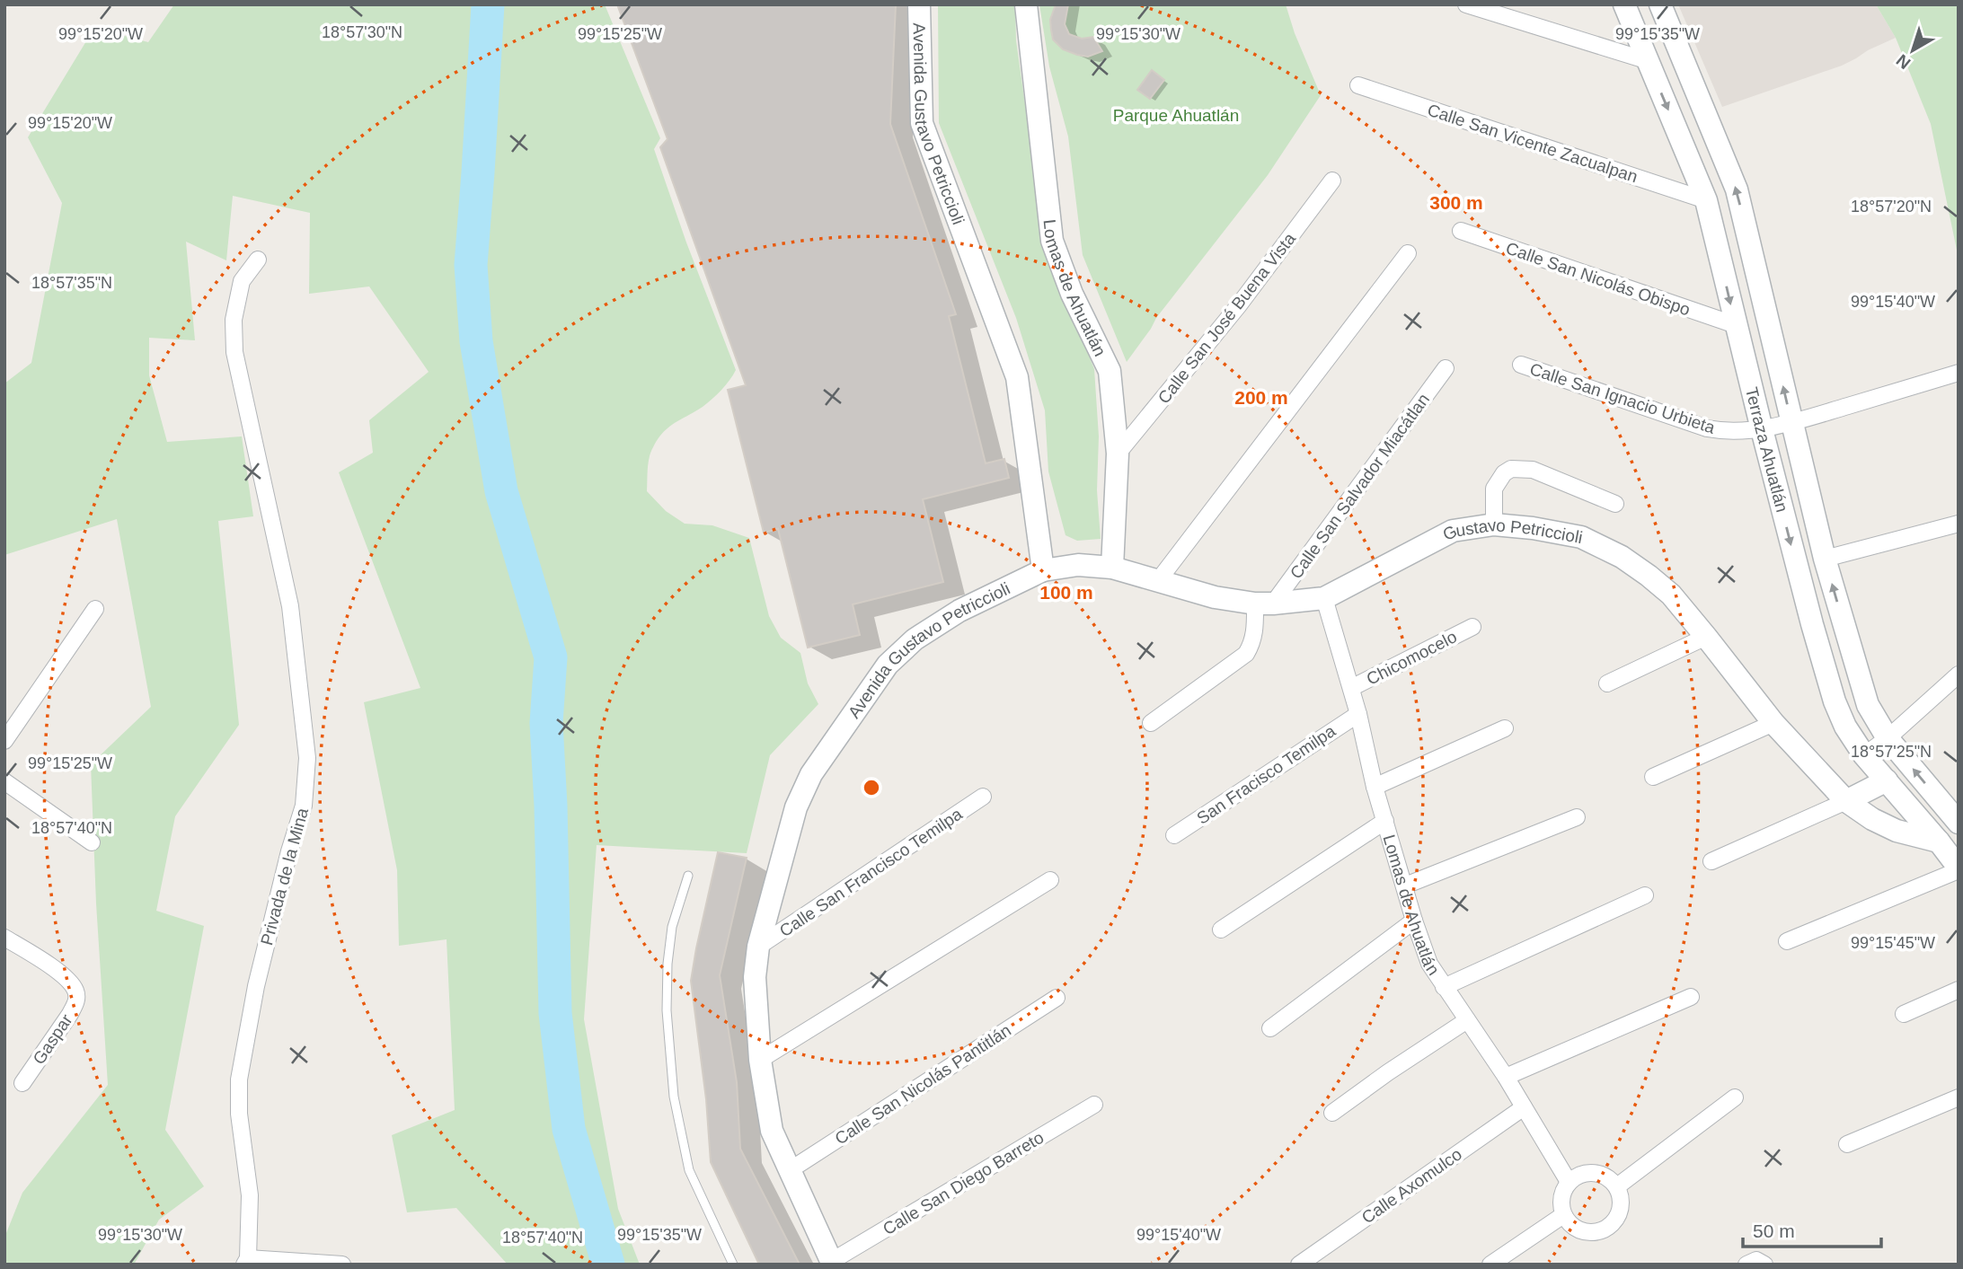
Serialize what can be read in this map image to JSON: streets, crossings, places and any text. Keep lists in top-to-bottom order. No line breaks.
{"streets":{"street":["Avenida Gustavo Petriccioli","Calle San Vicente Zacualpan","Calle San Nicolás Obispo","Lomas de Ahuatlán","Calle San José Buena Vista","Calle San Ignacio Urbieta","Terraza Ahuatlán","Calle San Salvador Miacátlan","Gustavo Petriccioli","Chicomocelo","San Fracisco Temilpa","Calle San Francisco Temilpa","Privada de la Mina","Gaspar","Calle San Nicolás Pantitlán","Calle San Diego Barreto","Calle Axomulco"]},"crossings":[["Avenida Gustavo Petriccioli","Gustavo Petriccioli"],["Avenida Gustavo Petriccioli","Calle San Francisco Temilpa"],["Avenida Gustavo Petriccioli","Calle San Nicolás Pantitlán"],["Avenida Gustavo Petriccioli","Calle San Diego Barreto"],["Calle San Vicente Zacualpan","Terraza Ahuatlán"],["Calle San Nicolás Obispo","Terraza Ahuatlán"],["Lomas de Ahuatlán","Calle San José Buena Vista"],["Lomas de Ahuatlán","Gustavo Petriccioli"],["Lomas de Ahuatlán","Chicomocelo"],["Lomas de Ahuatlán","San Fracisco Temilpa"],["Lomas de Ahuatlán","Calle Axomulco"],["Calle San Ignacio Urbieta","Terraza Ahuatlán"],["Terraza Ahuatlán","Gustavo Petriccioli"],["Calle San Salvador Miacátlan","Gustavo Petriccioli"]],"parks":["Parque Ahuatlán"],"scale_bar":"50 m","north":"bottom left","coordinates":["18°57'30\"N","99°15'20\"W","99°15'25\"W","99°15'30\"W","99°15'35\"W","18°57'20\"N","18°57'35\"N","99°15'40\"W","18°57'25\"N","18°57'40\"N","99°15'45\"W"],"rings":["300 m","200 m","100 m"]}
